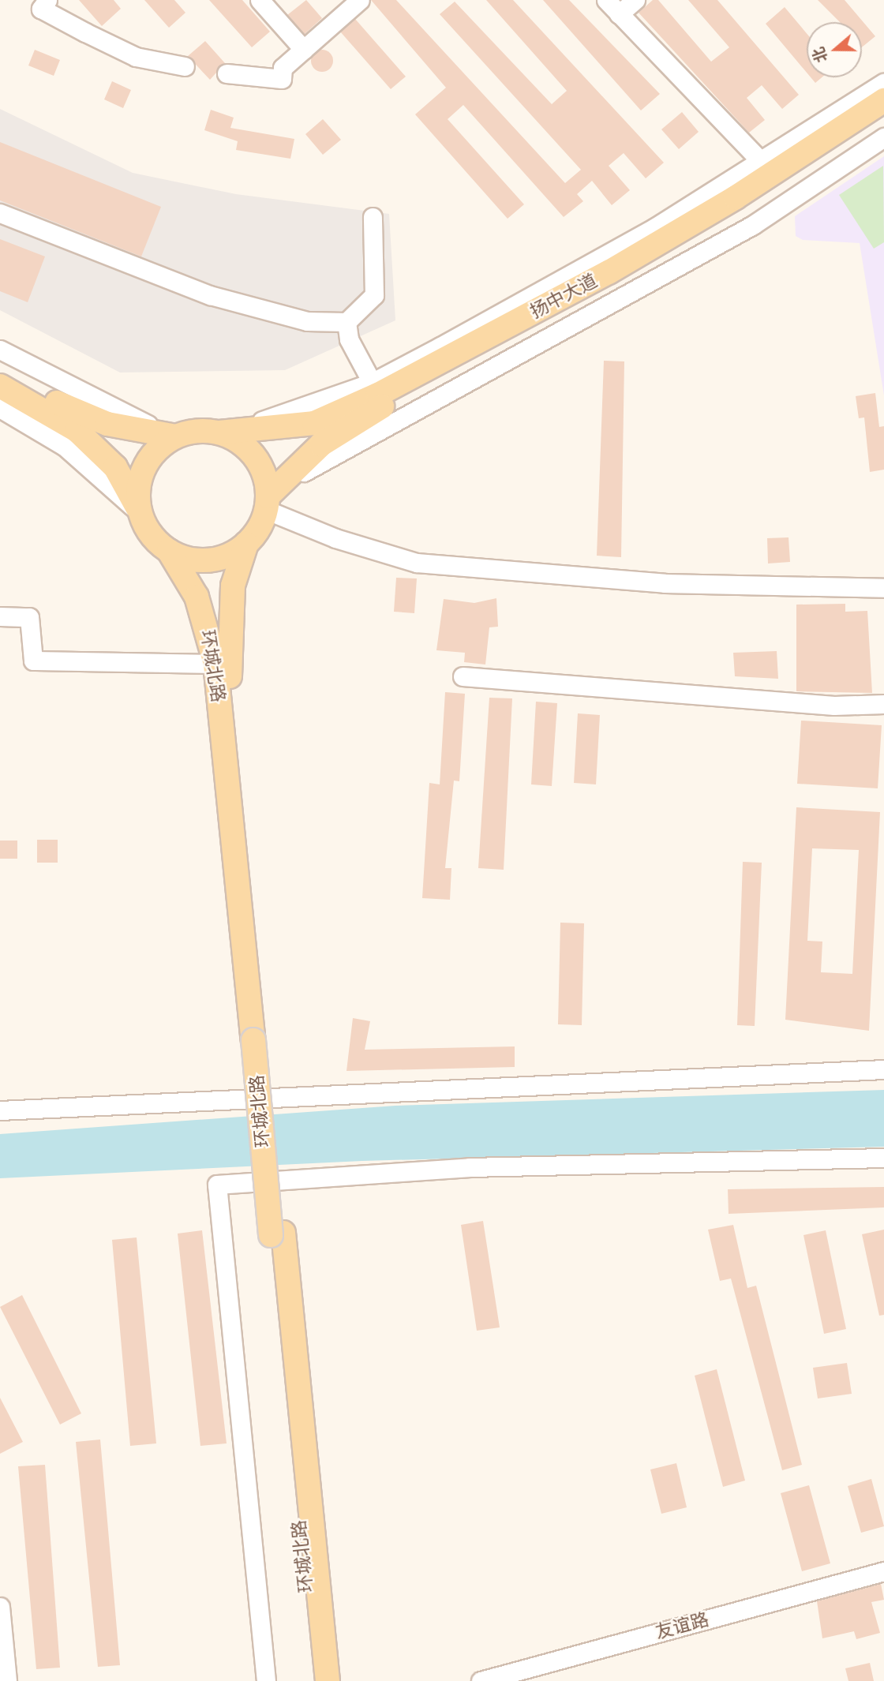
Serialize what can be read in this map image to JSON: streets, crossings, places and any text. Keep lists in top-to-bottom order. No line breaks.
{"streets":{"main road":["扬中大道","环城北路"],"street":["友谊路"]},"crossings":[["扬中大道","环城北路"]],"north":"left"}
